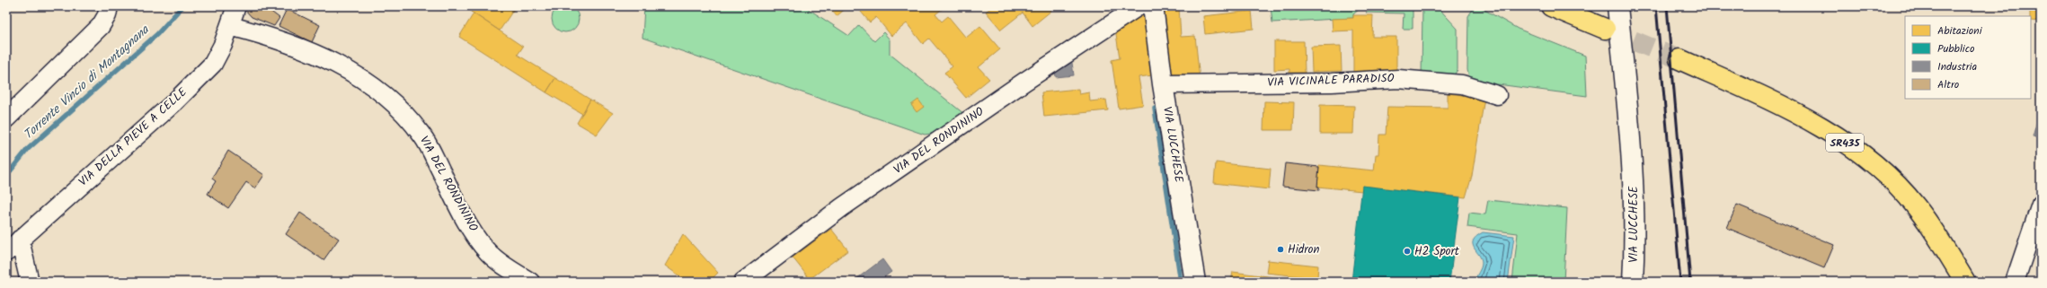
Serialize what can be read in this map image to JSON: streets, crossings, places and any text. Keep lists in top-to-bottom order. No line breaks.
{"streets":{"main road":["SR435"],"street":["VIA VICINALE PARADISO","VIA DELLA PIEVE A CELLE","VIA DEL RONDININO","VIA LUCCHESE"]},"crossings":[["VIA VICINALE PARADISO","VIA LUCCHESE"],["VIA DELLA PIEVE A CELLE","VIA DEL RONDININO"]],"water":["Torrente Vincio di Montagnana"],"places":["Hidron","H2 Sport"],"legend":["Abitazioni","Pubblico","Industria","Altro"]}
